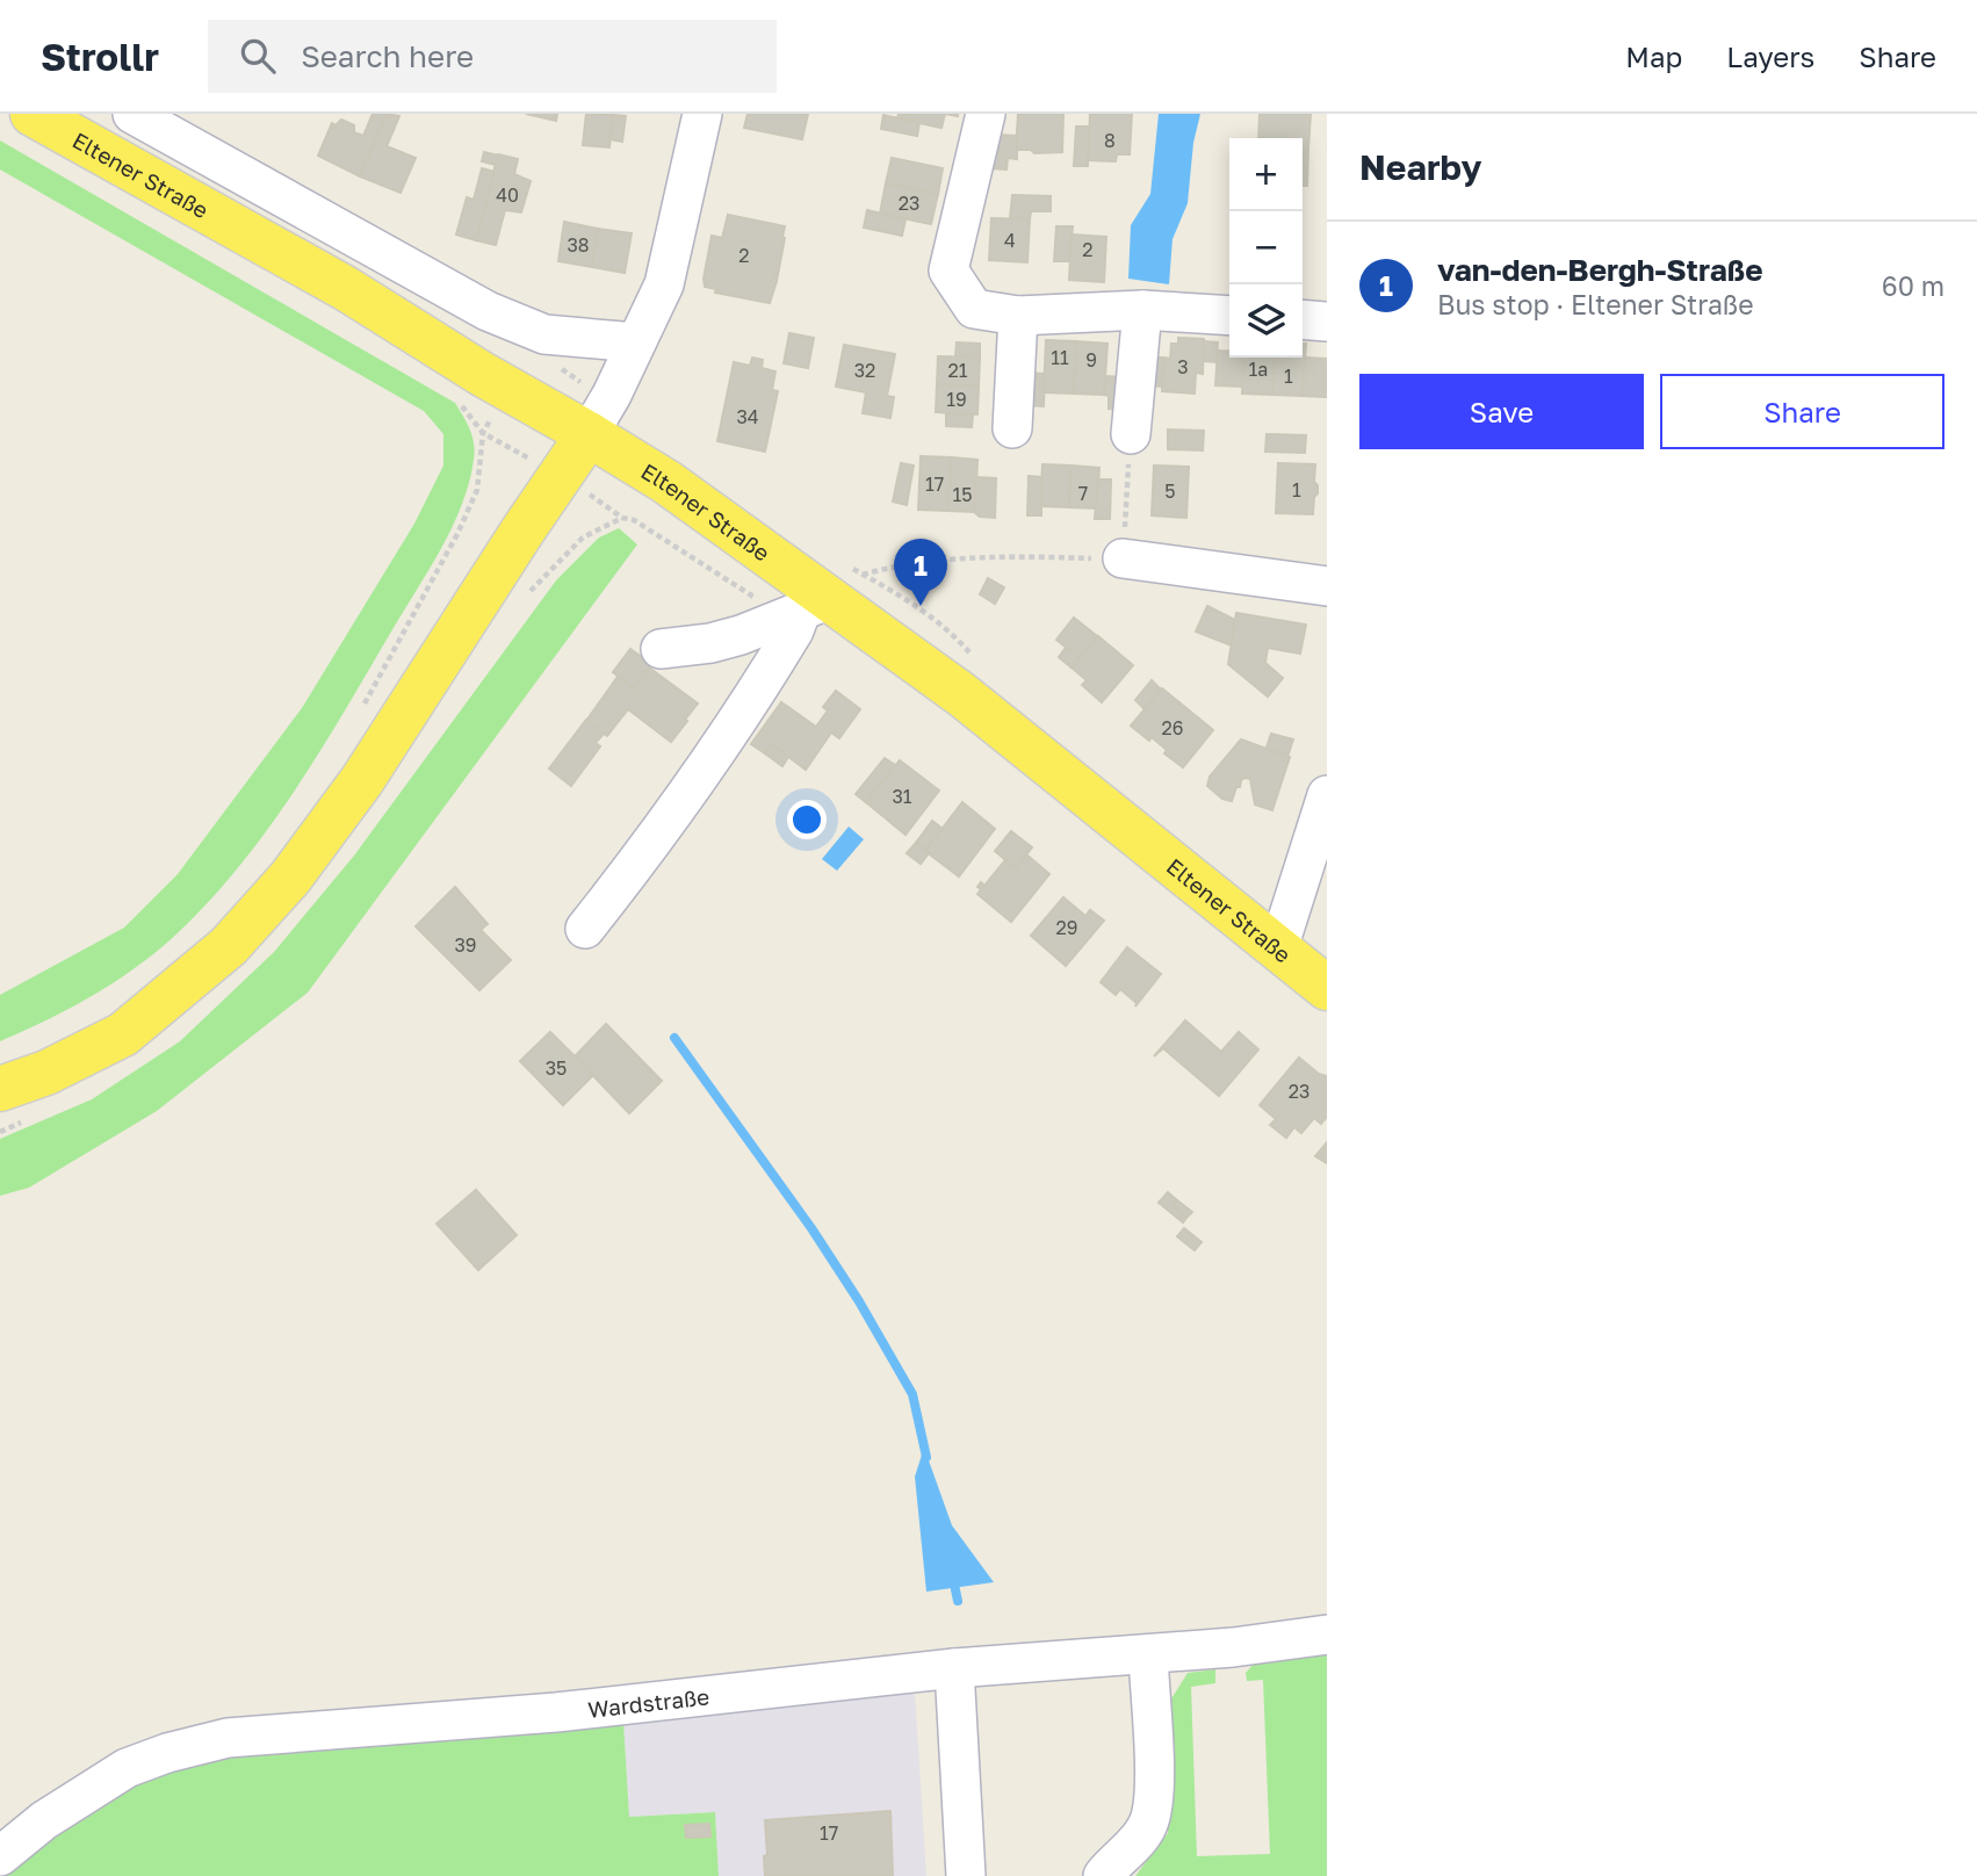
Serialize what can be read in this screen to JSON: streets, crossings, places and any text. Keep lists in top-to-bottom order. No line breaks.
{"streets":{"main road":["Eltener Straße"],"street":["Wardstraße"]},"house_numbers":["8","40","23","4","38","2","2","11","9","3","1a","32","21","1","19","34","17","1","5","7","15","26","31","29","39","35","23","17"],"page":{"header":"Strollr","search":"Search here","nav":["Map","Layers","Share"],"heading":"Nearby","map_buttons":["+","−"],"list":[{"mark":"1","name":"van-den-Bergh-Straße","note":"Bus stop · Eltener Straße","value":"60 m"}],"buttons":["Save","Share"],"pins":"1"}}
